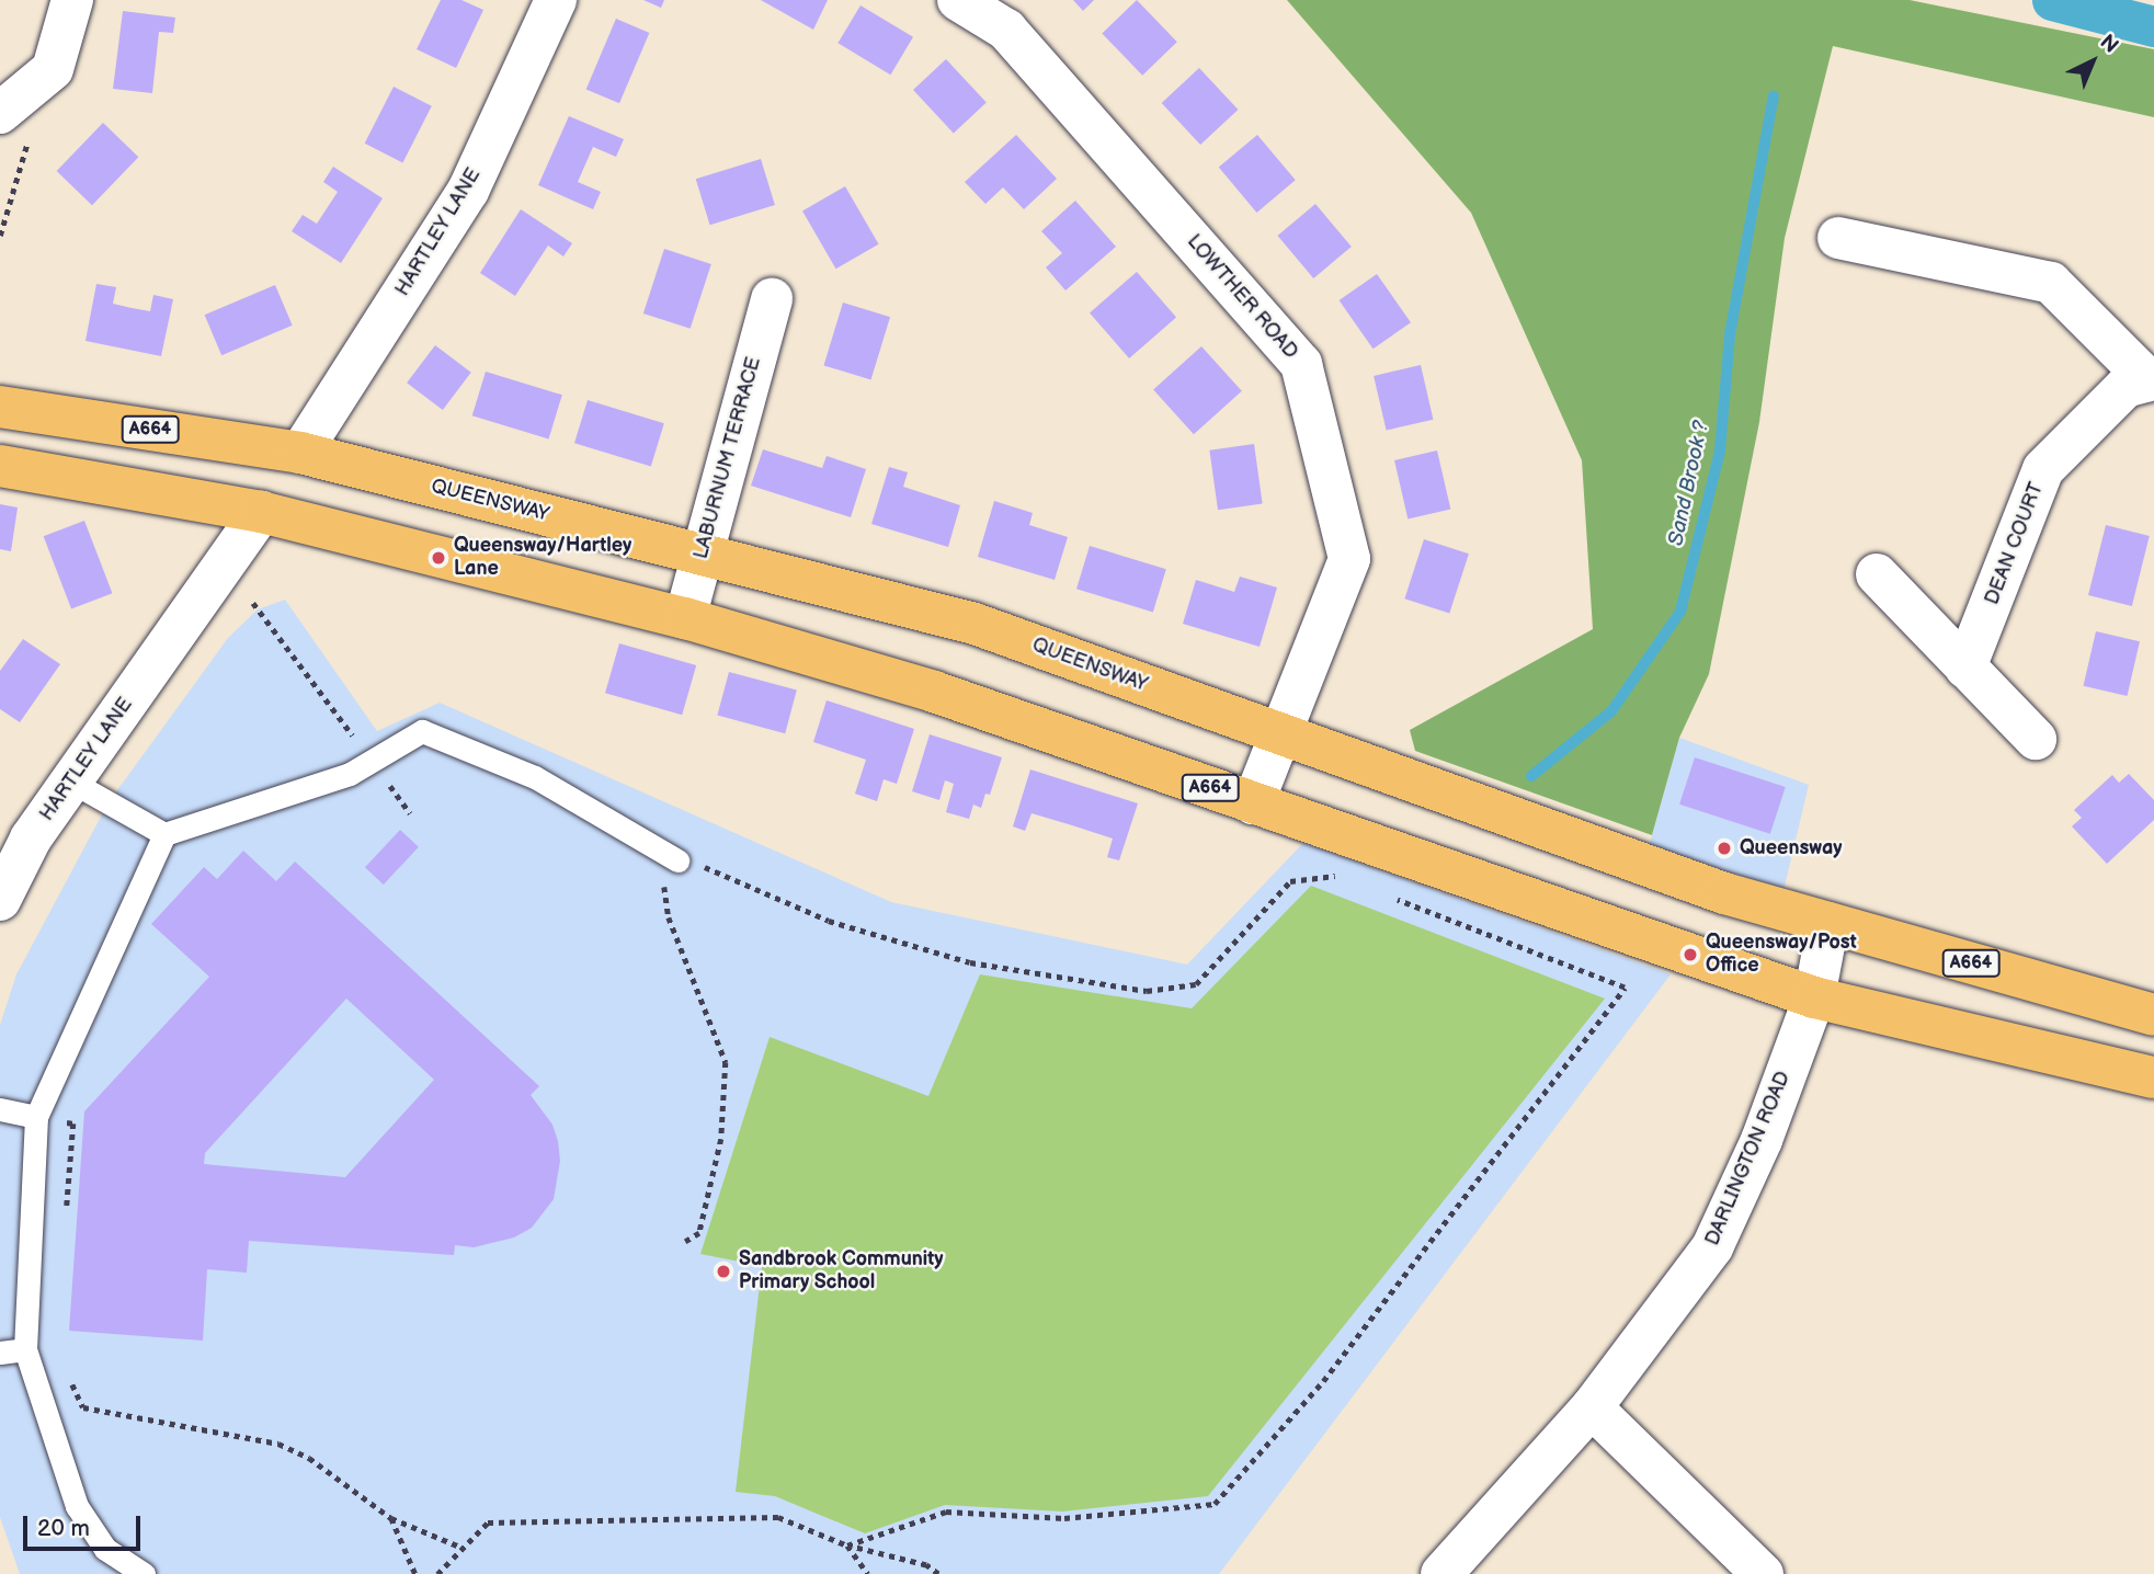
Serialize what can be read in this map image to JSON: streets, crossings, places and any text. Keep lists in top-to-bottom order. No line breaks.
{"streets":{"highway":["A664","QUEENSWAY"],"street":["HARTLEY LANE","LOWTHER ROAD","LABURNUM TERRACE","DEAN COURT","DARLINGTON ROAD"]},"crossings":[["HARTLEY LANE","A664"],["HARTLEY LANE","QUEENSWAY"],["LOWTHER ROAD","A664"],["LOWTHER ROAD","QUEENSWAY"],["A664","LABURNUM TERRACE"],["A664","DARLINGTON ROAD"],["LABURNUM TERRACE","QUEENSWAY"],["QUEENSWAY","DARLINGTON ROAD"]],"water":["Sand Brook ?"],"places":["Queensway/Hartley Lane","Queensway","Queensway/Post Office","Sandbrook Community Primary School"],"scale_bar":"20 m","north":"top right"}
